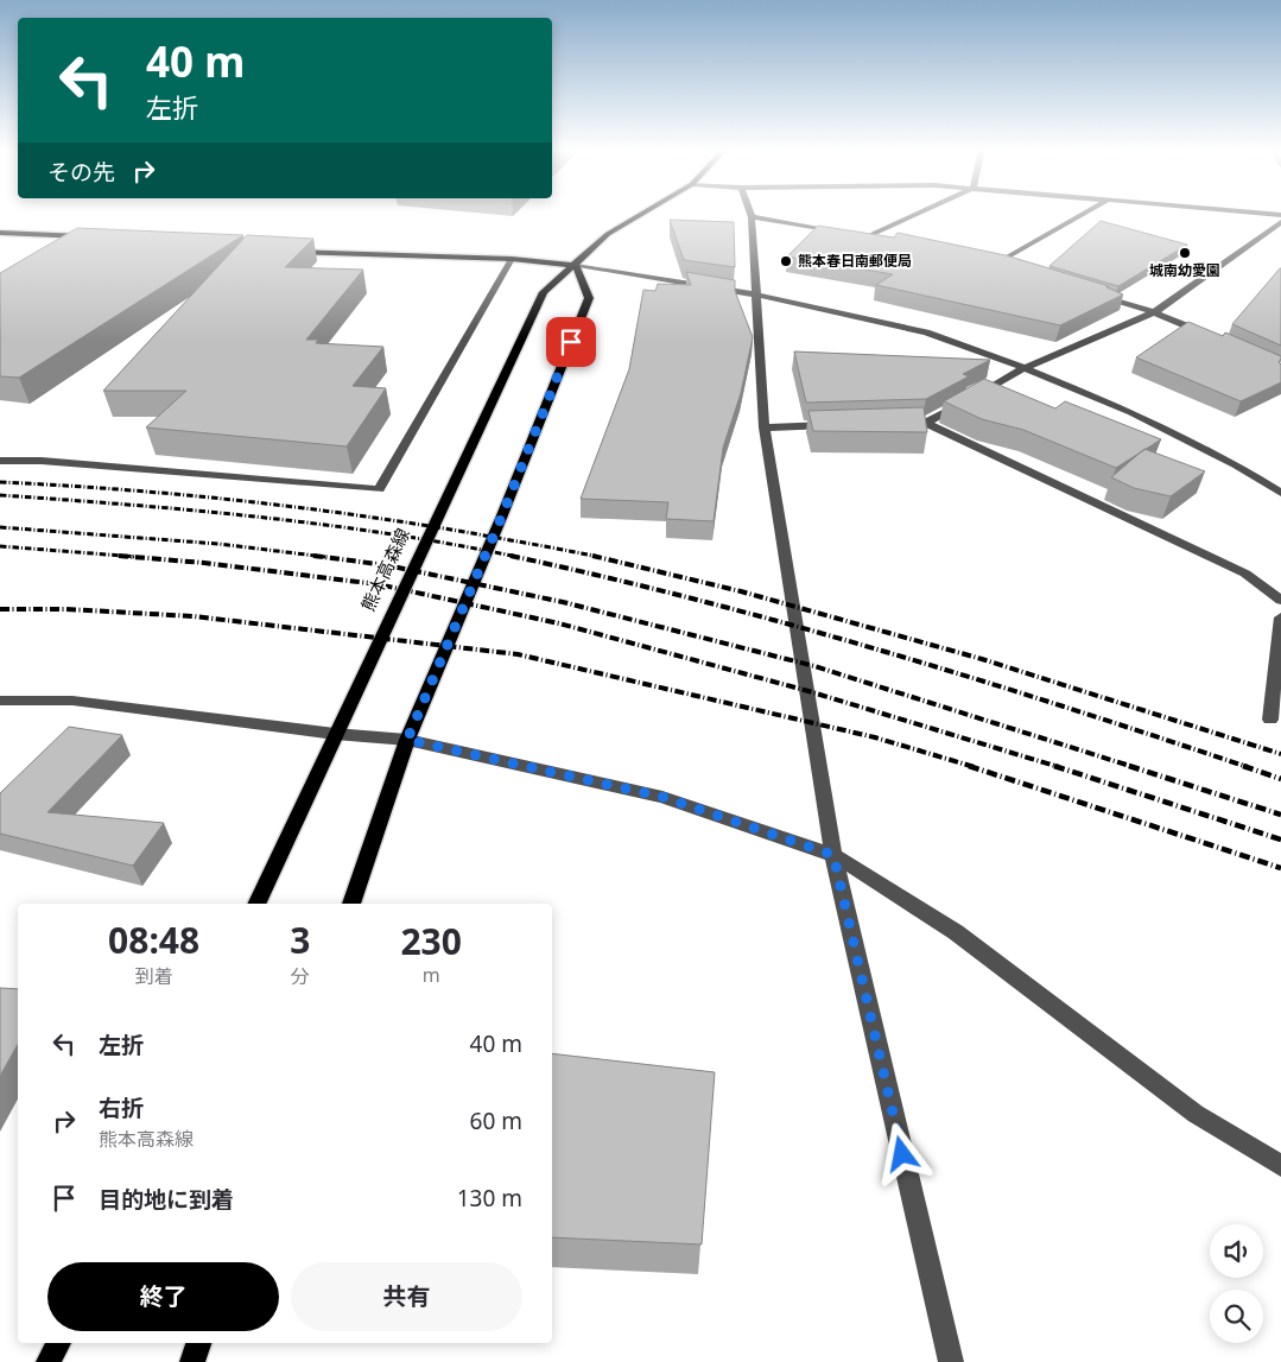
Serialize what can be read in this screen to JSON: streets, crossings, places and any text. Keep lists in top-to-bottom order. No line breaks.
{"streets":{"main road":["熊本高森線"]},"places":["城南幼愛園","熊本春日南郵便局"],"page":{"turn":["40 m","左折"],"then":"その先","eta":["08:48","到着","3","分","230","m"],"list":[{"name":"左折","value":"40 m"},{"name":"右折","note":"熊本高森線","value":"60 m"},{"name":"目的地に到着","value":"130 m"}],"buttons":["終了","共有"]}}
